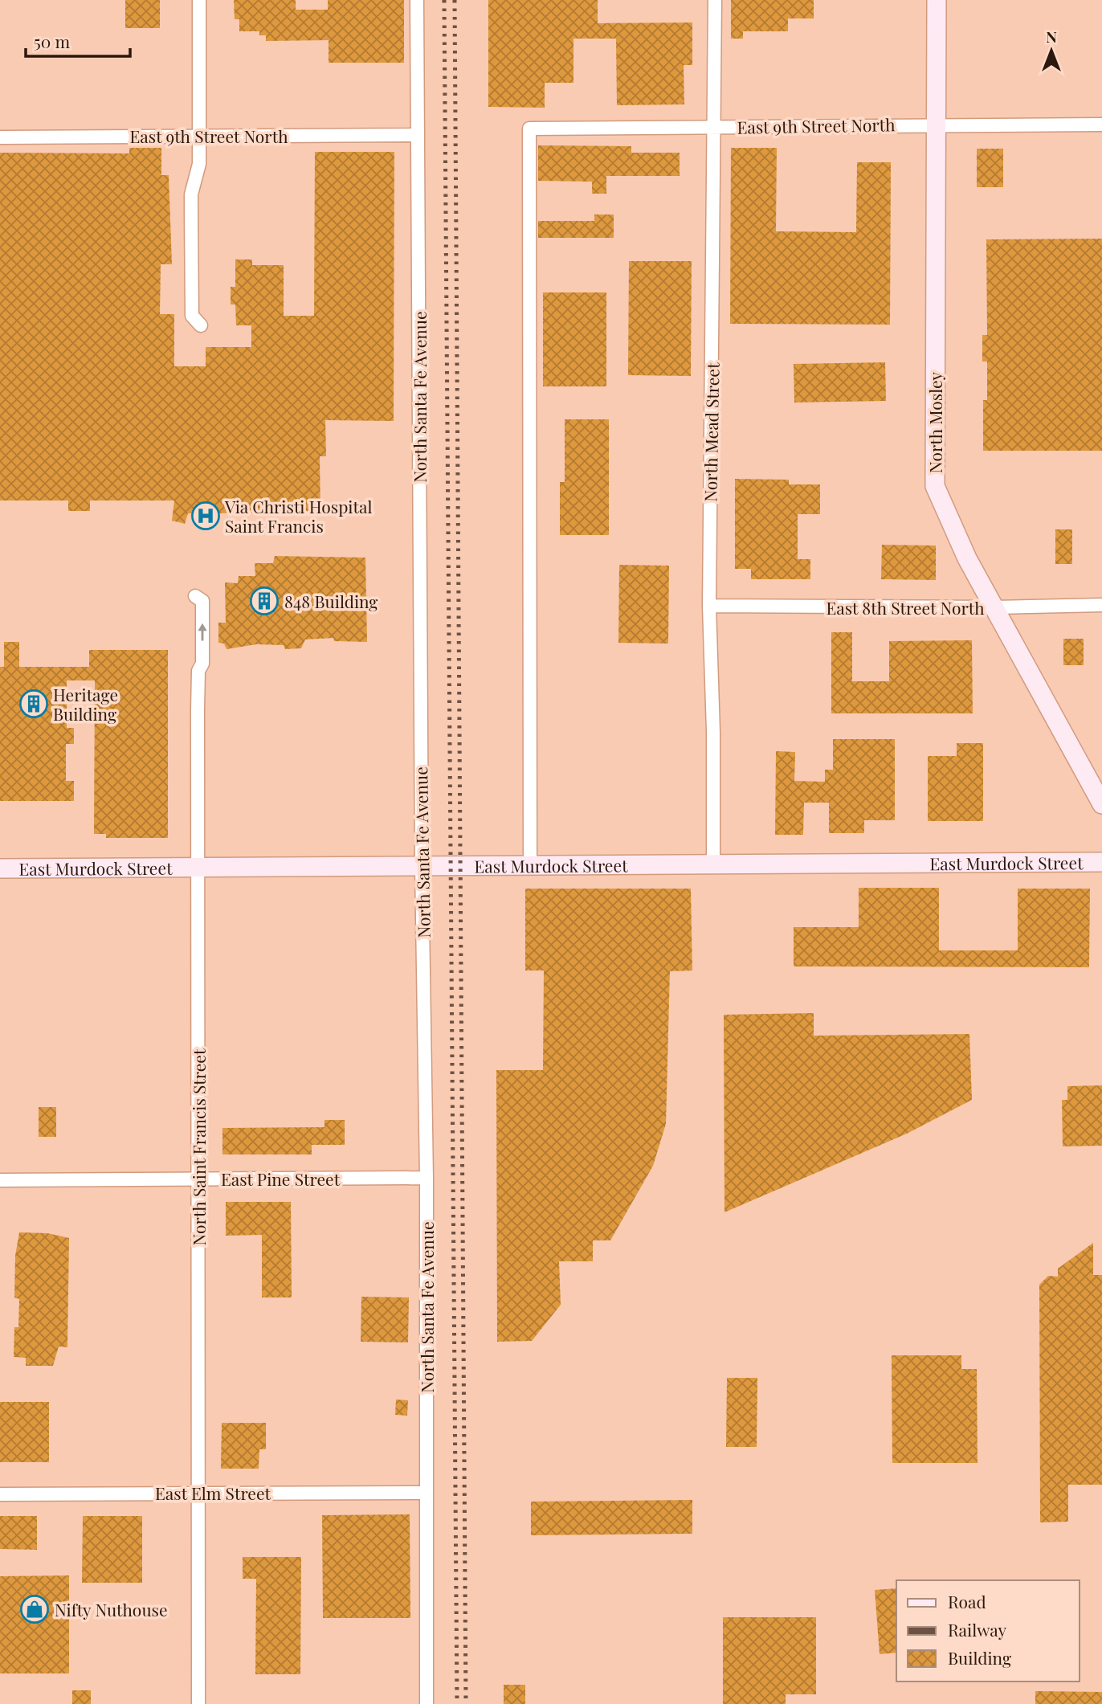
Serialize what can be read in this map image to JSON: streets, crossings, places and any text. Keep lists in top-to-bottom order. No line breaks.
{"streets":{"street":["East 9th Street North","North Santa Fe Avenue","North Mosley","North Mead Street","East 8th Street North","East Murdock Street","North Saint Francis Street","East Pine Street","East Elm Street"]},"crossings":[["East 9th Street North","North Santa Fe Avenue"],["East 9th Street North","North Mosley"],["East 9th Street North","North Mead Street"],["East 9th Street North","East Murdock Street"],["North Santa Fe Avenue","East Murdock Street"],["North Santa Fe Avenue","East Pine Street"],["North Santa Fe Avenue","East Elm Street"],["North Mosley","East 8th Street North"],["North Mead Street","East 8th Street North"],["North Mead Street","East Murdock Street"],["East Murdock Street","North Saint Francis Street"],["North Saint Francis Street","East Pine Street"],["North Saint Francis Street","East Elm Street"]],"places":{"hospital":["Via Christi Hospital Saint Francis"],"building":["848 Building","Heritage Building"],"shop":["Nifty Nuthouse"]},"legend":["Road","Railway","Building"],"scale_bar":"50 m","north":"top"}
